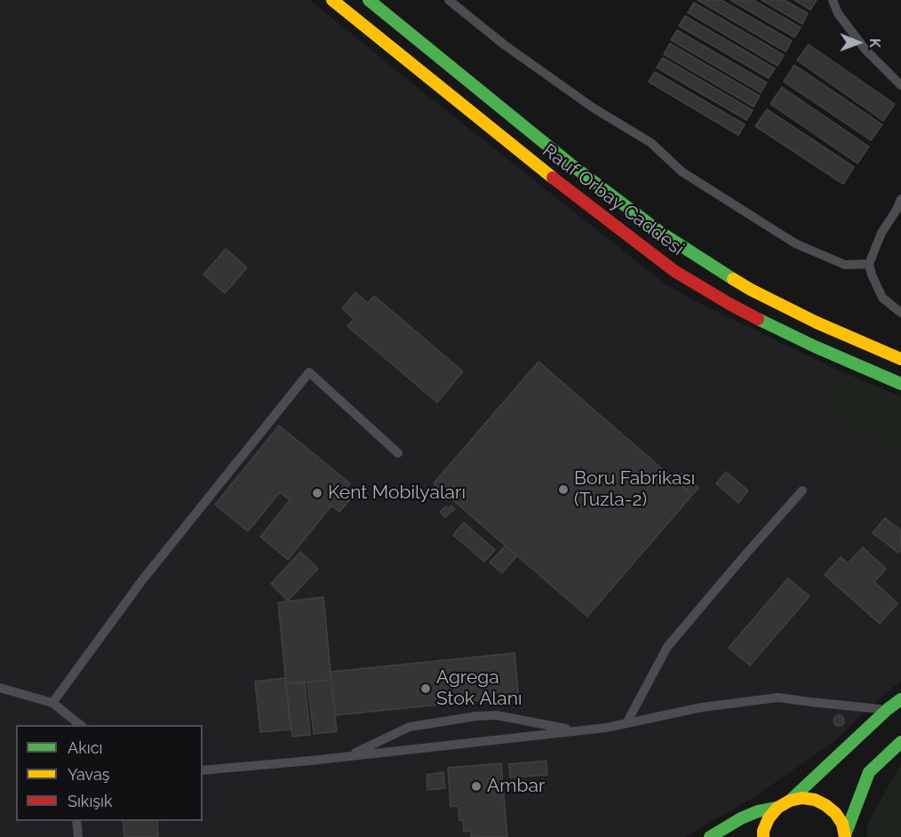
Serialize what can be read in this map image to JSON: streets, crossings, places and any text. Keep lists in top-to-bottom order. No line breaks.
{"streets":{"main road":["Rauf Orbay Caddesi"]},"places":["Boru Fabrikası (Tuzla-2)","Kent Mobilyaları","Agrega Stok Alanı","Ambar"],"legend":["Akıcı","Yavaş","Sıkışık"],"north":"right"}
